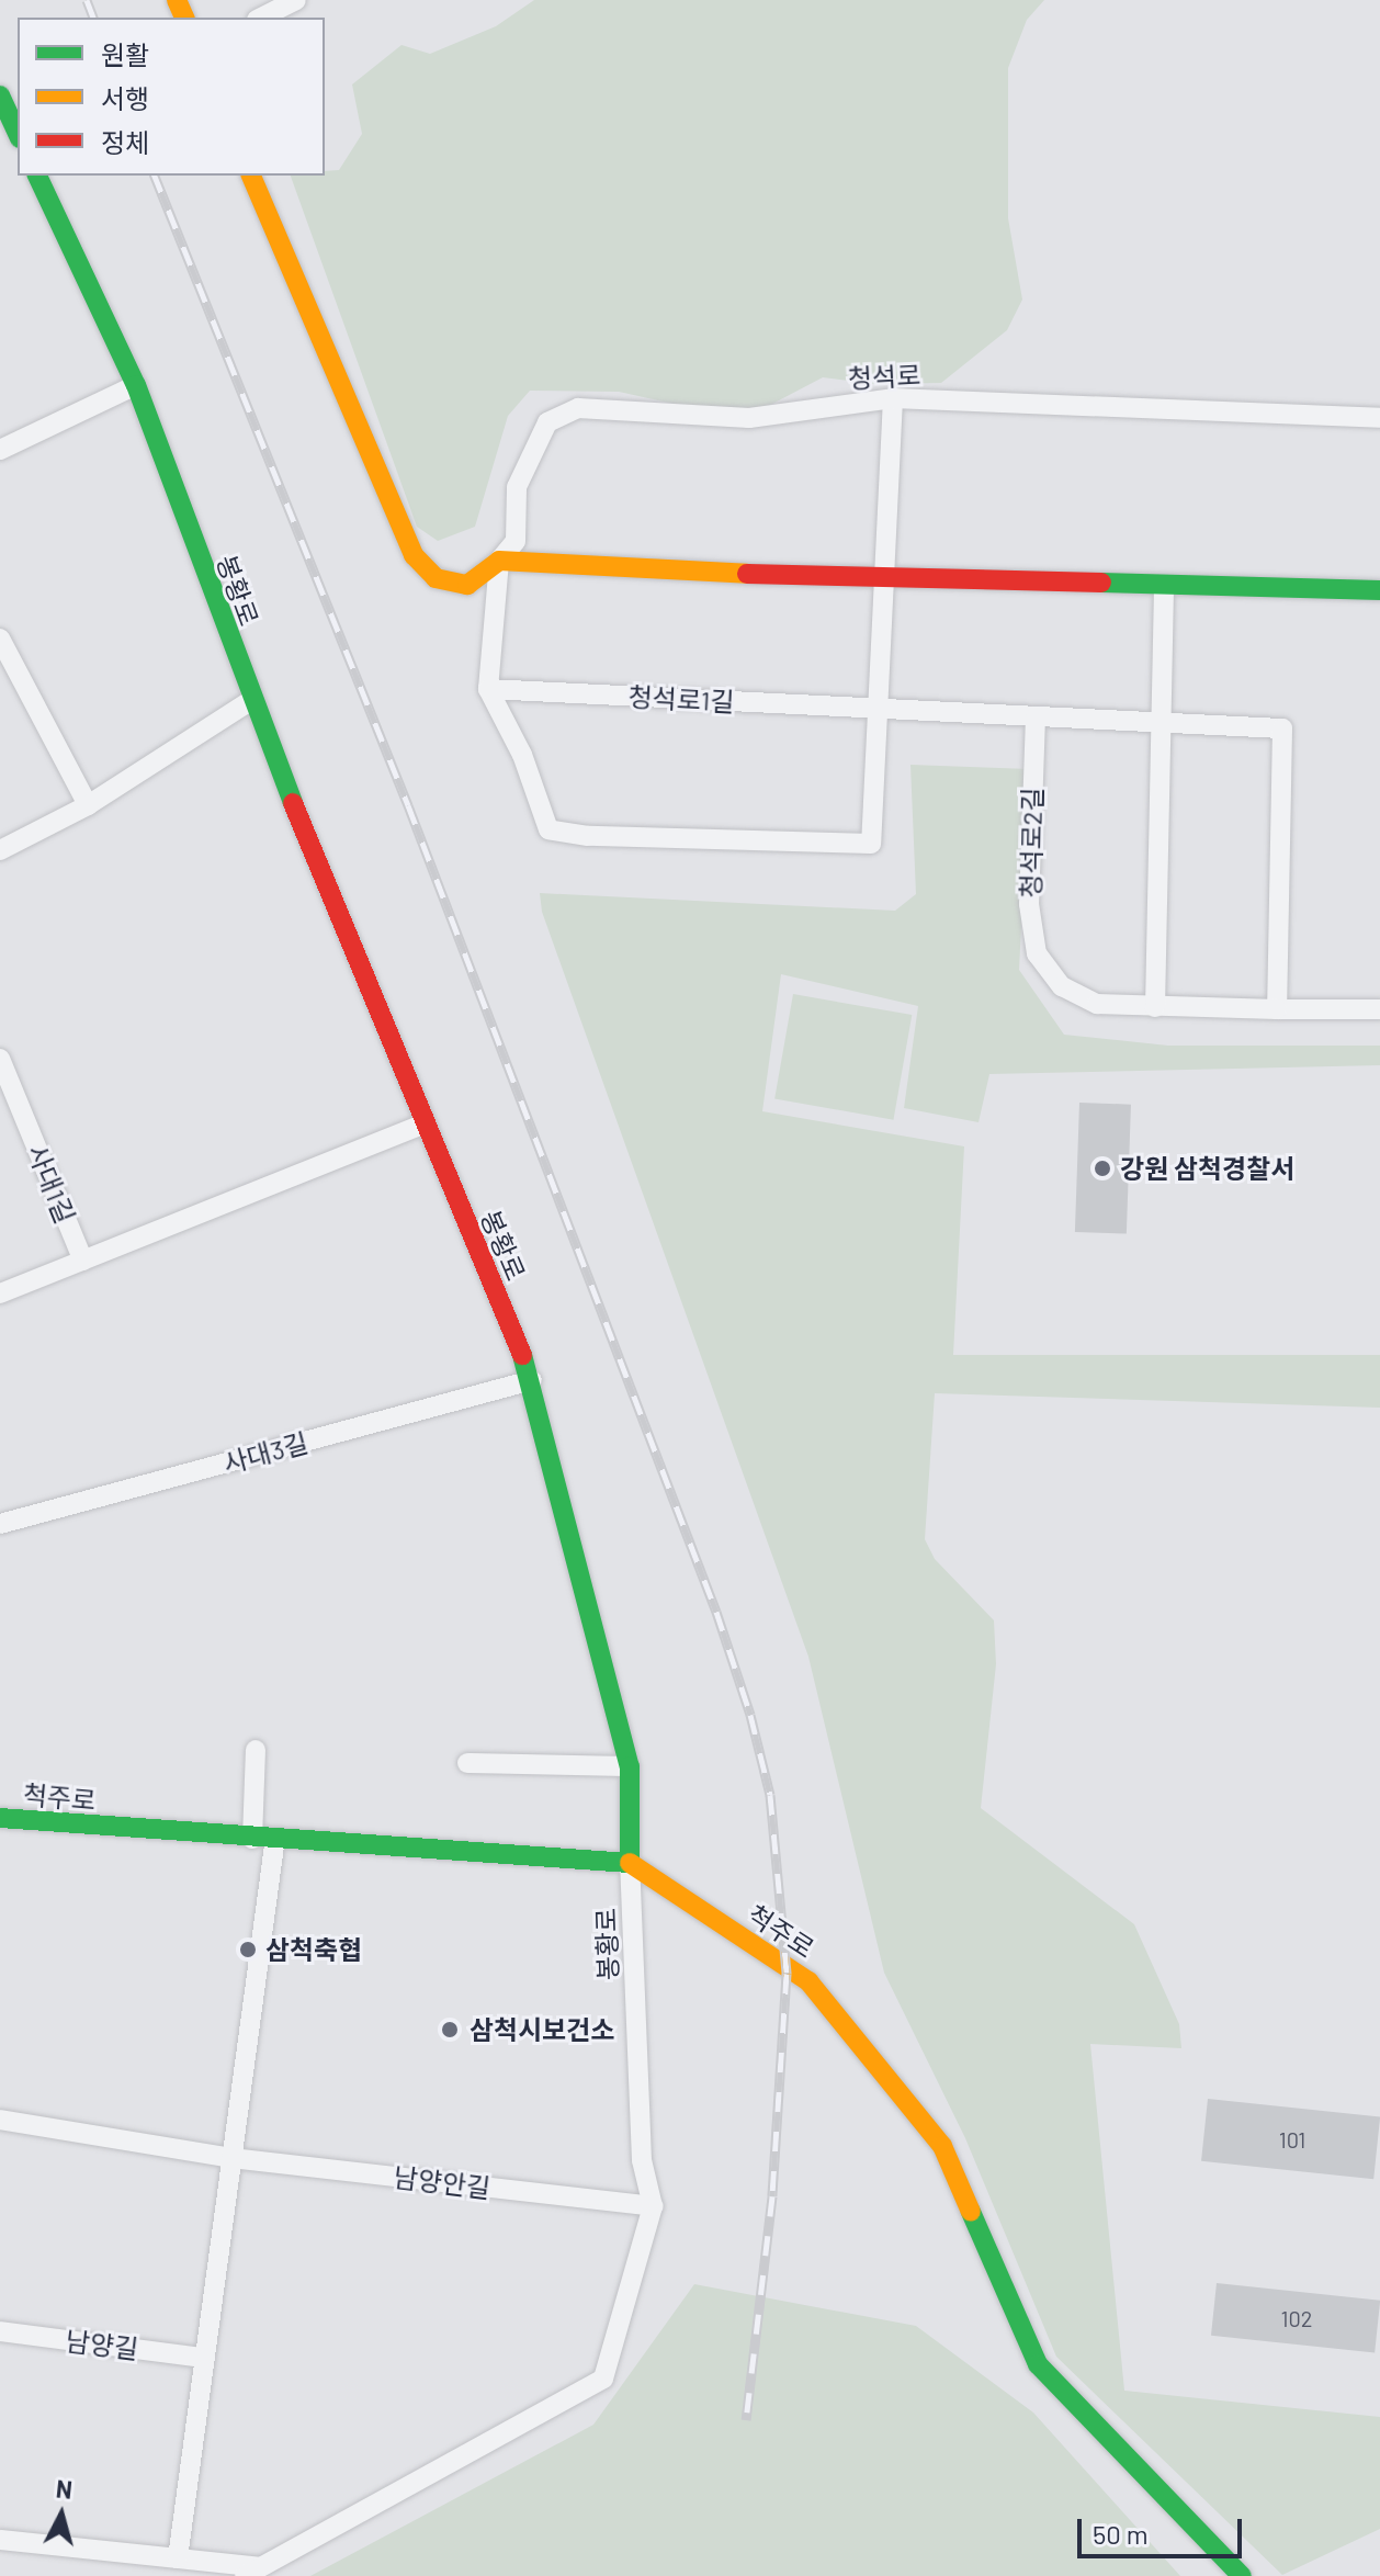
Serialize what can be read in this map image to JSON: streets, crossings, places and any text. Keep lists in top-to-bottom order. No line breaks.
{"streets":{"street":["청석로","봉황로","청석로1길","청석로2길","사대1길","사대3길","척주로","남양안길","남양길"]},"crossings":[["청석로","청석로1길"],["봉황로","사대3길"],["봉황로","척주로"],["봉황로","남양안길"],["청석로1길","청석로2길"]],"places":["강원 삼척경찰서","삼척축협","삼척시보건소"],"house_numbers":["101","102"],"legend":["원활","서행","정체"],"scale_bar":"50 m","north":"top"}
